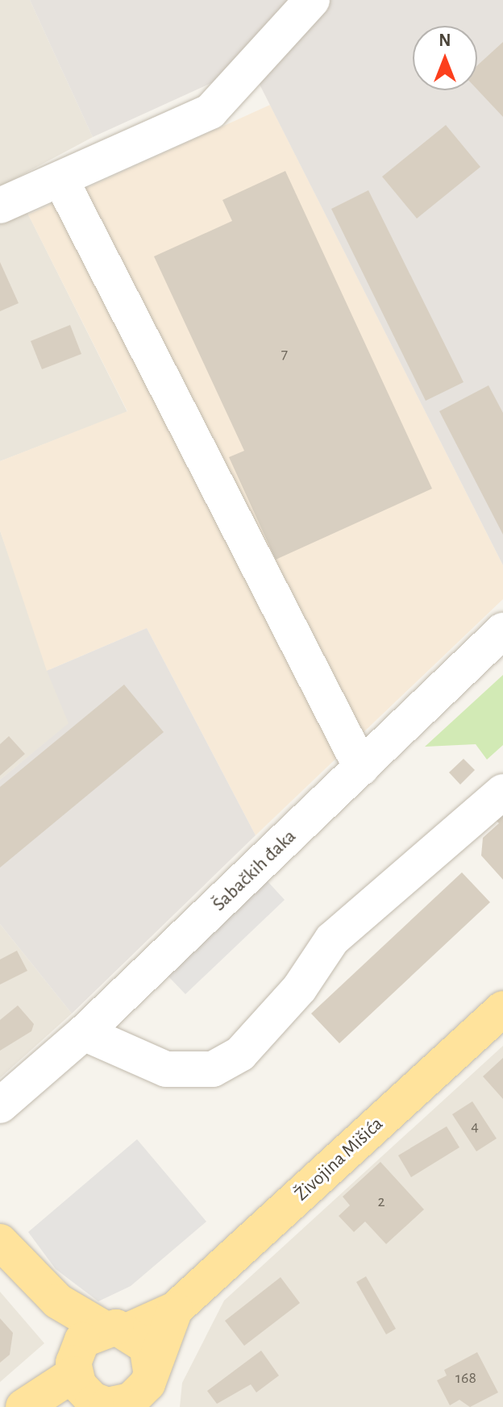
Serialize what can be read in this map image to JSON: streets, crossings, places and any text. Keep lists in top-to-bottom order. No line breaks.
{"streets":{"main road":["Živojina Mišića"],"street":["Šabačkih đaka"]},"house_numbers":["7","4","2","168"],"north":"top"}
